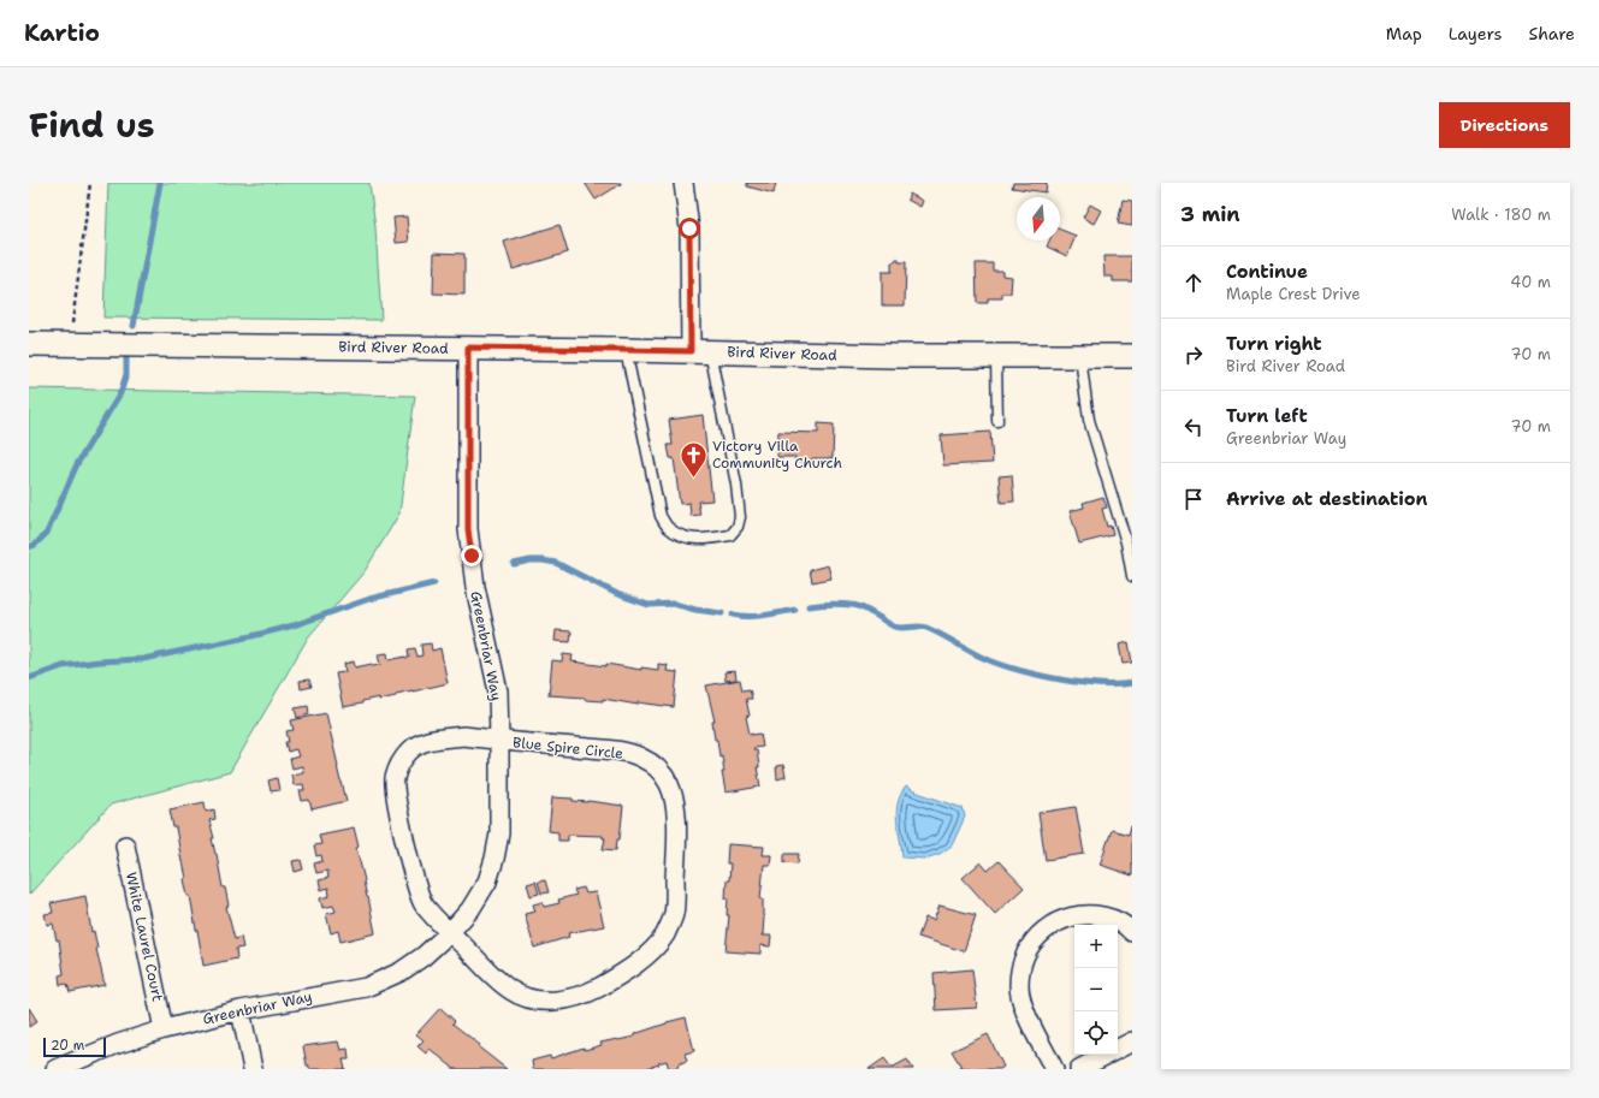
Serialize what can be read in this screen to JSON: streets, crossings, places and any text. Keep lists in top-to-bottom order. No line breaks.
{"streets":{"street":["Bird River Road","Greenbriar Way","Blue Spire Circle","White Laurel Court"]},"crossings":[["Bird River Road","Greenbriar Way"],["Greenbriar Way","Blue Spire Circle"],["Greenbriar Way","White Laurel Court"]],"places":{"church":["Victory Villa Community Church"]},"scale_bar":"20 m","north":"bottom","page":{"header":"Kartio","nav":["Map","Layers","Share"],"title":"Find us","buttons":"Directions","heading":["3 min","Walk · 180 m"],"list":[["Continue","Maple Crest Drive","40 m"],["Turn right","Bird River Road","70 m"],["Turn left","Greenbriar Way","70 m"],"Arrive at destination"],"map_buttons":["+","−"],"scale":"20 m"}}
